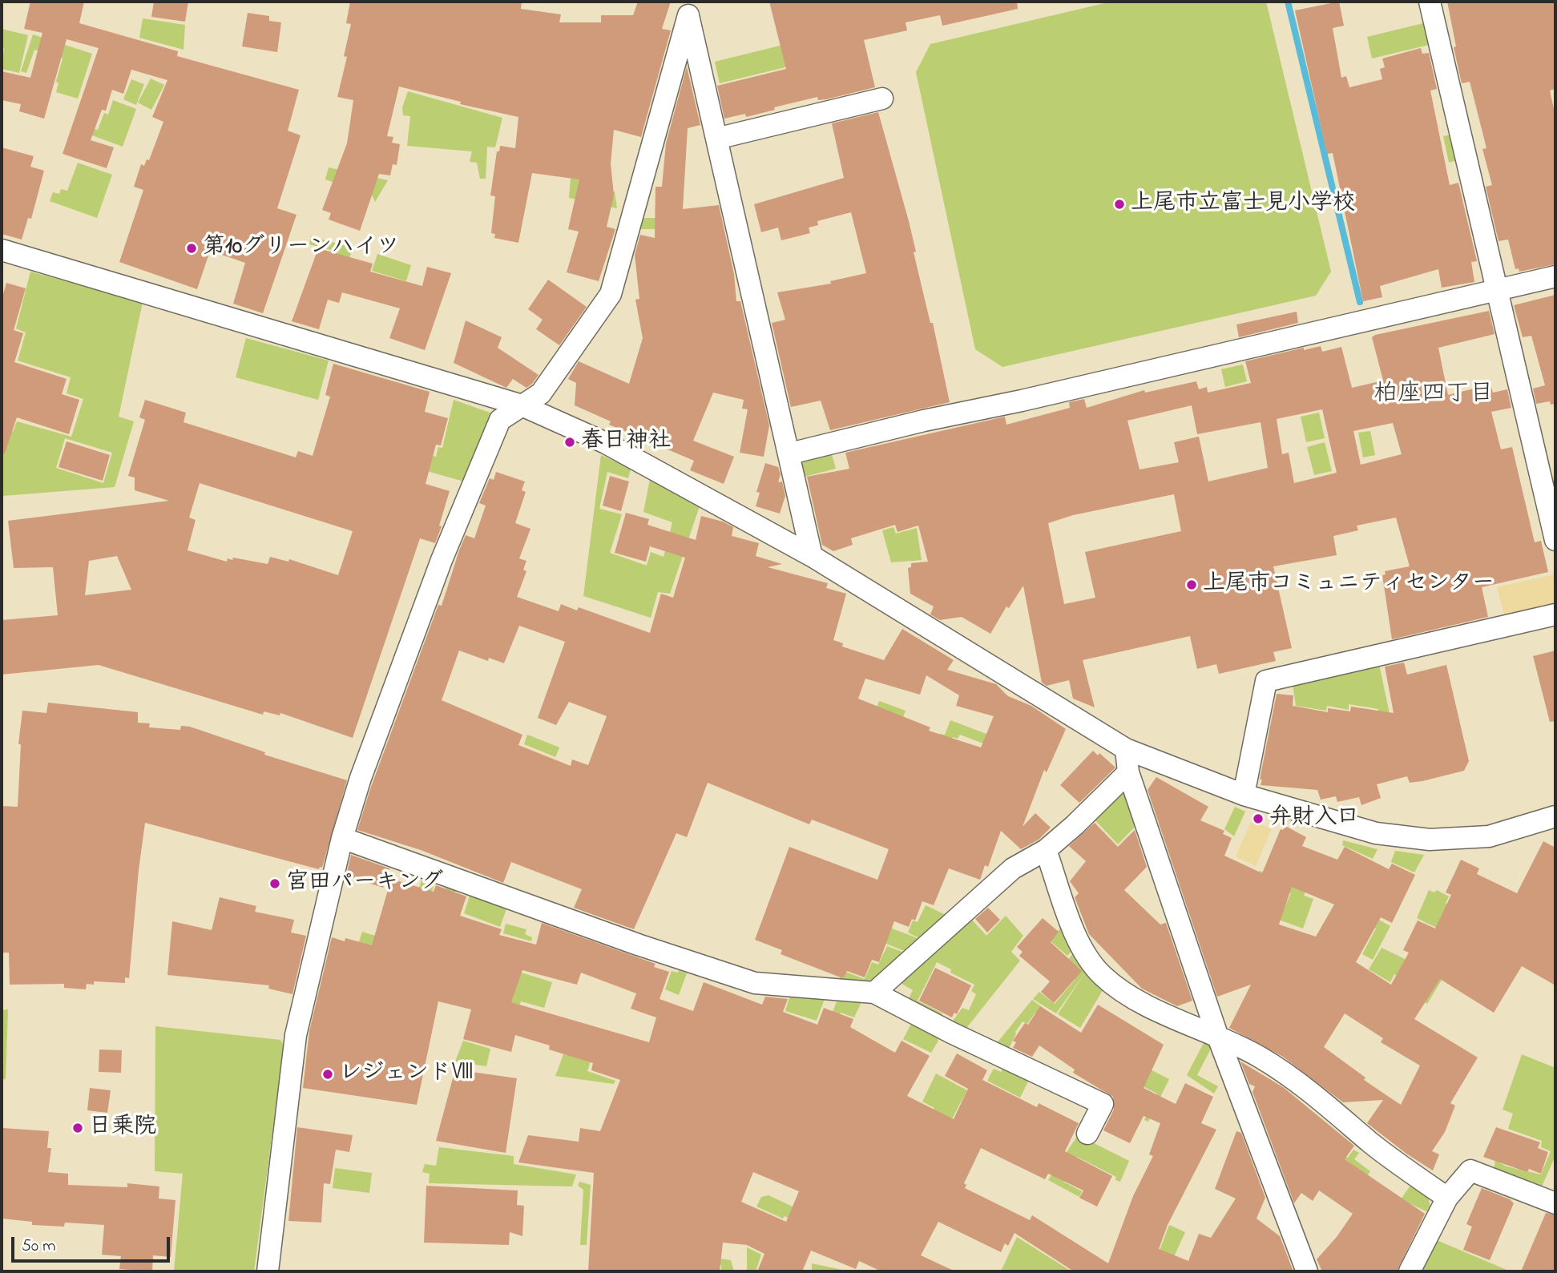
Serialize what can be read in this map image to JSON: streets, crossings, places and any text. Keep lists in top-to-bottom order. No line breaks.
{"districts":["柏座四丁目"],"places":["上尾市立富士見小学校","第10グリーンハイツ","春日神社","上尾市コミュニティセンター","弁財入口","宮田パーキング","レジェンドⅧ","日乗院"],"scale_bar":"50 m"}
